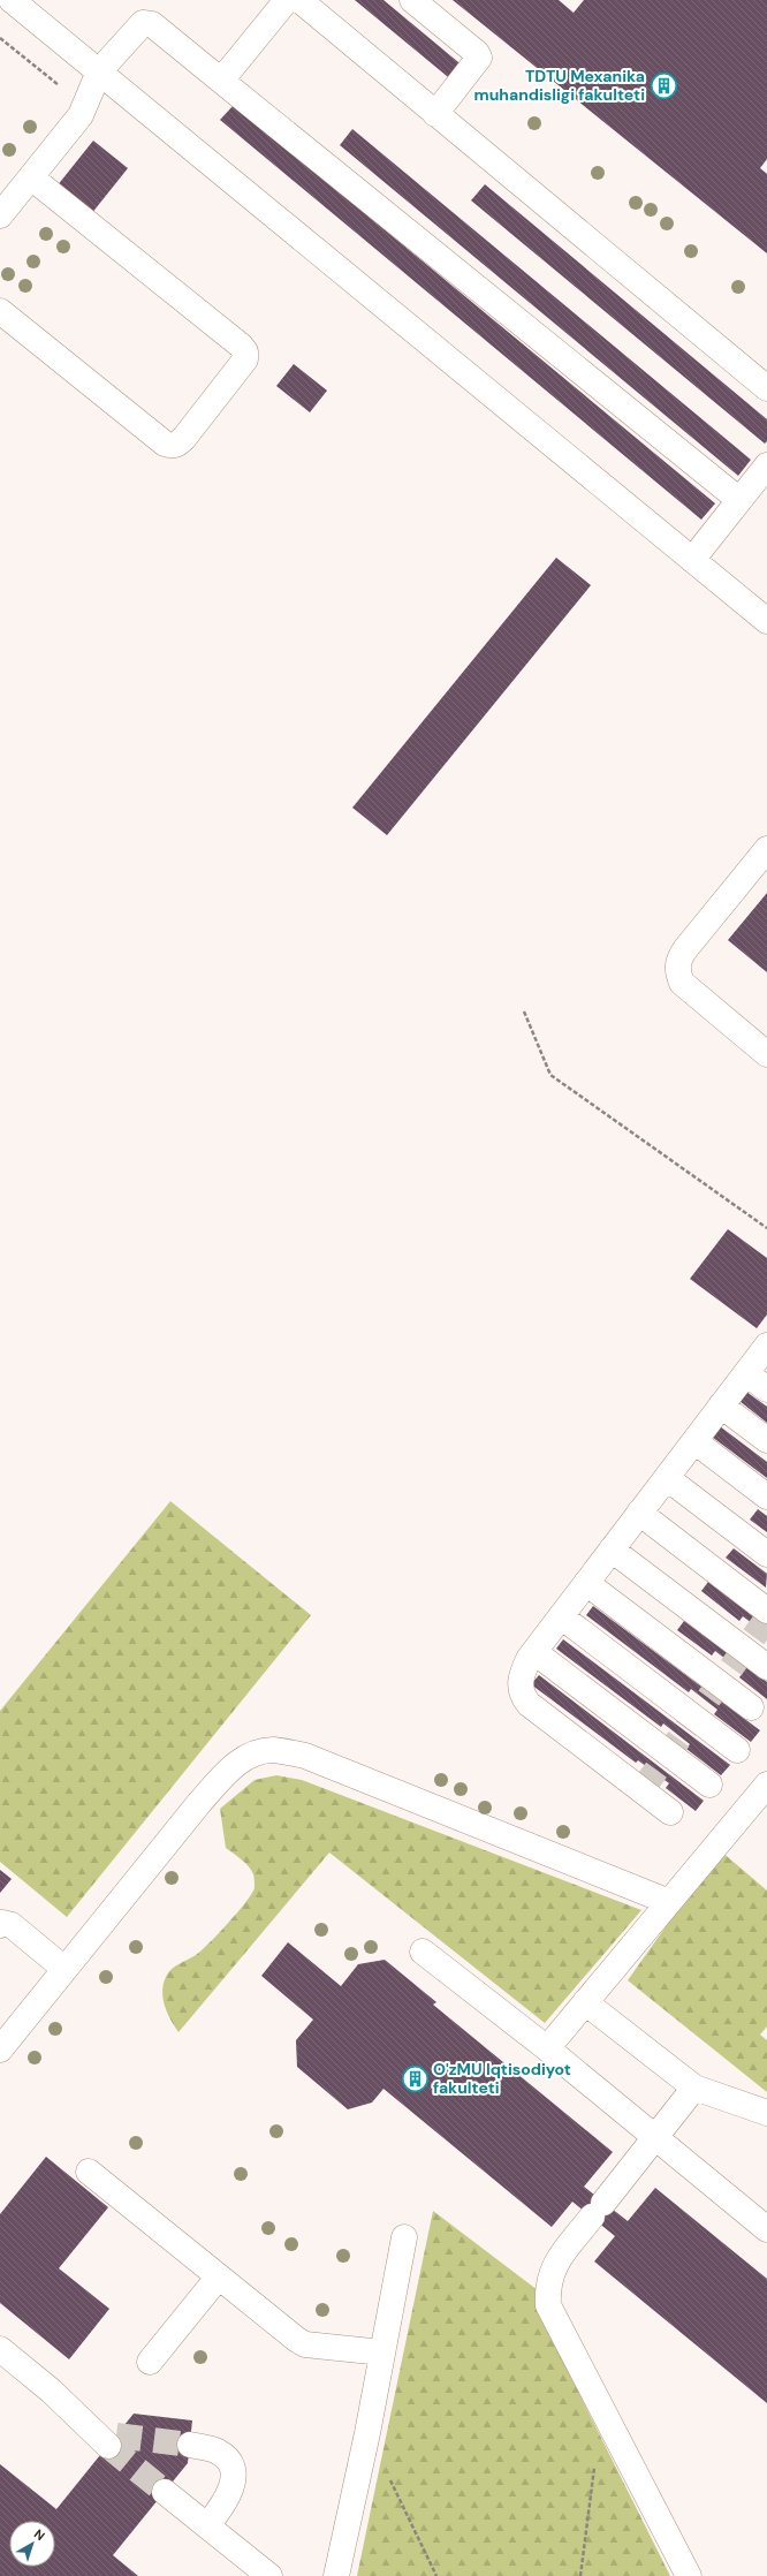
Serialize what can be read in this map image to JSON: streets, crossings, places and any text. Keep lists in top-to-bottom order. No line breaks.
{"places":{"building":["TDTU Mexanika muhandisligi fakulteti","O'zMU Iqtisodiyot fakulteti"]},"north":"top right"}
